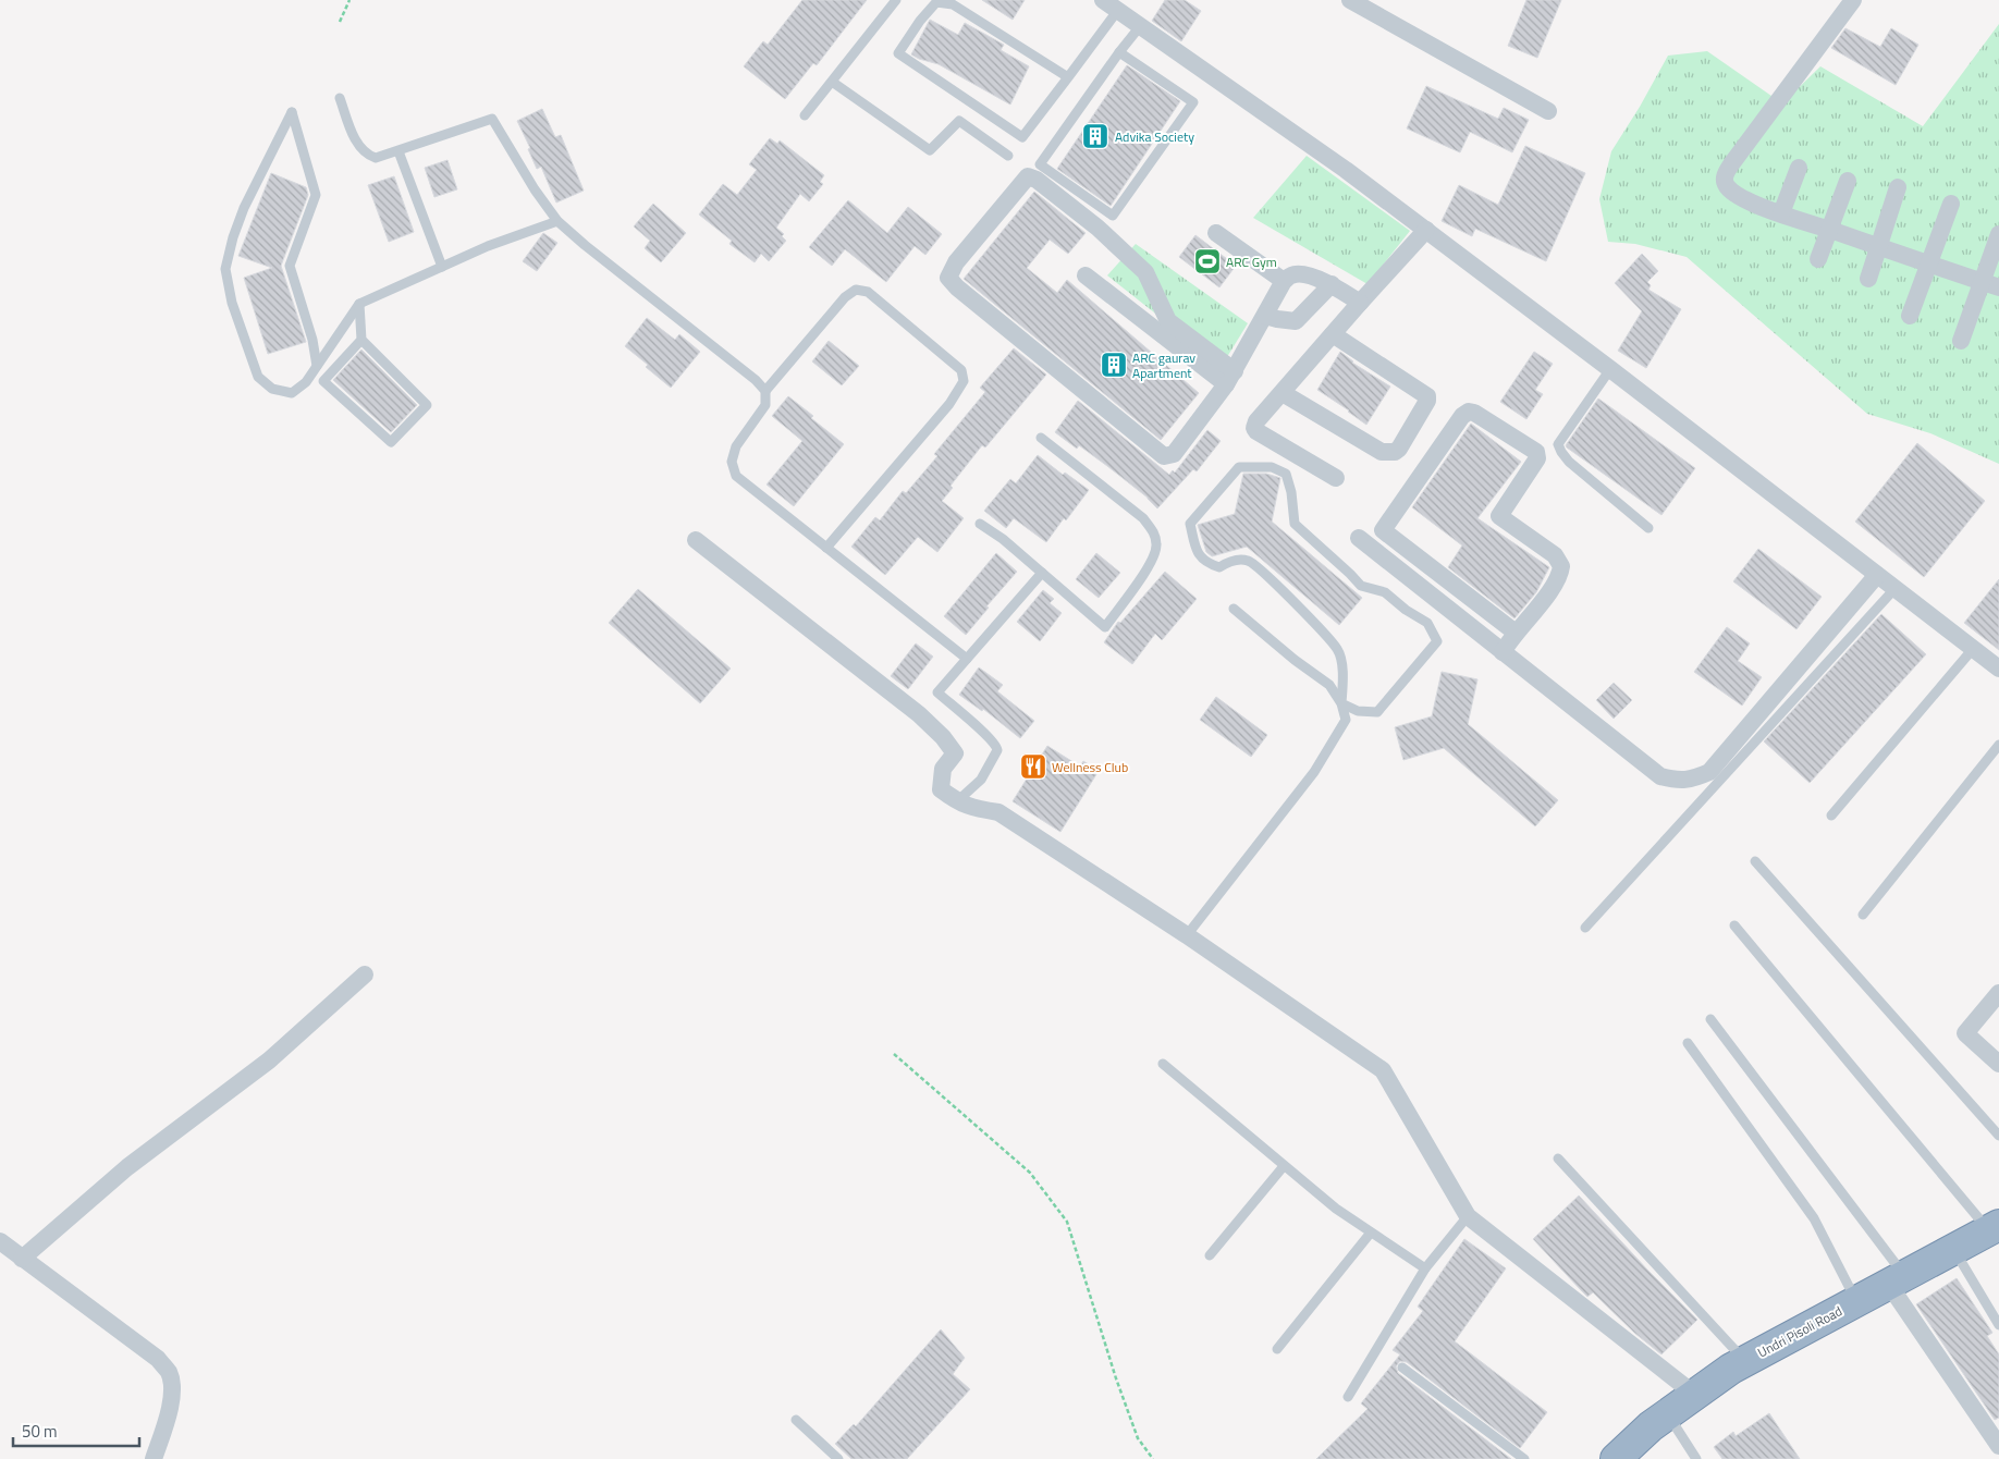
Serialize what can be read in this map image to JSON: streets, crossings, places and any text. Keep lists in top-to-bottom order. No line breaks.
{"streets":{"highway":["Undri Pisoli Road"]},"places":{"building":["Advika Society","ARC gaurav Apartment"],"sports":["ARC Gym"],"restaurant":["Wellness Club"]},"scale_bar":"50 m"}
